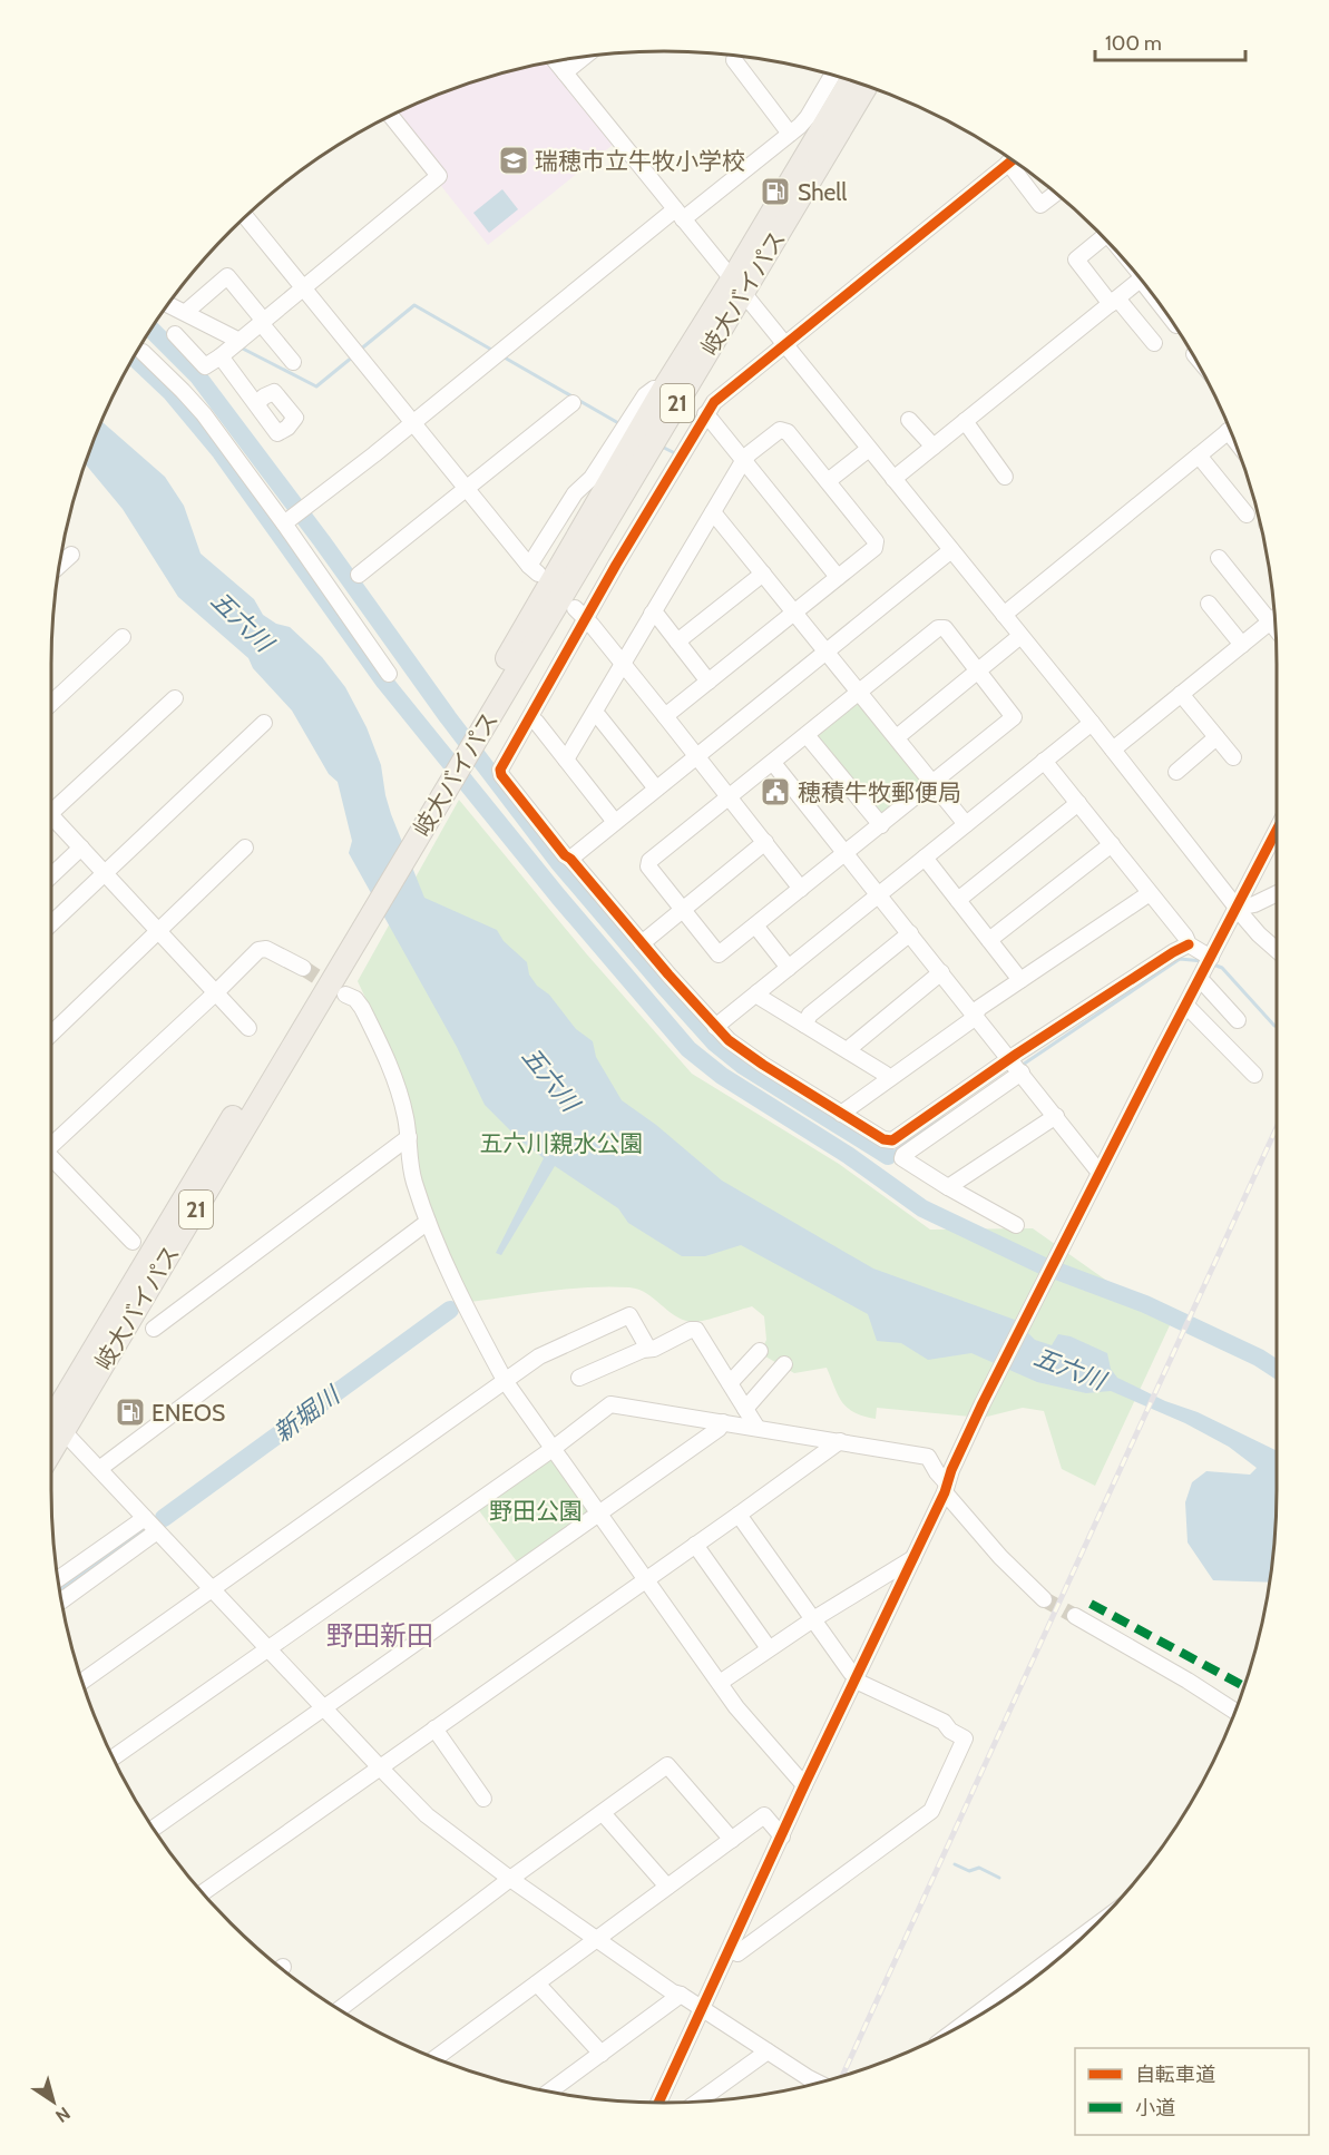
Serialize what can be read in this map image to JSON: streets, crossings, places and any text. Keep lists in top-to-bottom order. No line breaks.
{"streets":{"highway":["岐大バイパス","21"]},"districts":["野田新田"],"water":["五六川","新堀川"],"parks":["五六川親水公園","野田公園"],"places":{"school or university":["瑞穂市立牛牧小学校"],"fuel station":["Shell","ENEOS"],"public building":["穂積牛牧郵便局"]},"legend":["自転車道","小道"],"scale_bar":"100 m","north":"bottom right"}
